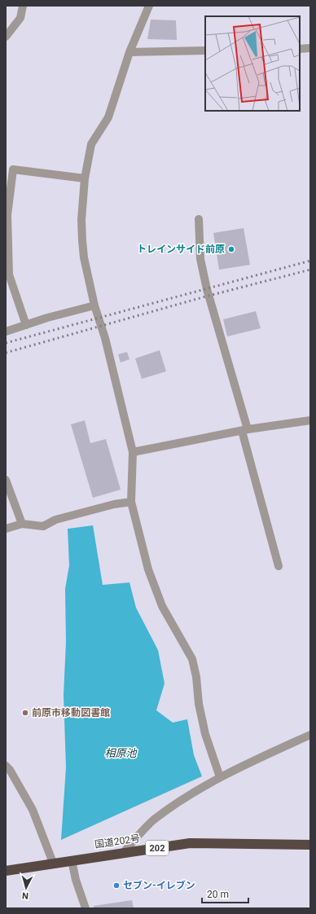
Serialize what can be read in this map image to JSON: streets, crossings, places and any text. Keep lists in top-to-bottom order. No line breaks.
{"streets":{"highway":["国道202号","202"]},"water":["相原池"],"places":["トレインサイド前原","前原市移動図書館","セブン-イレブン"],"scale_bar":"20 m","north":"bottom"}
